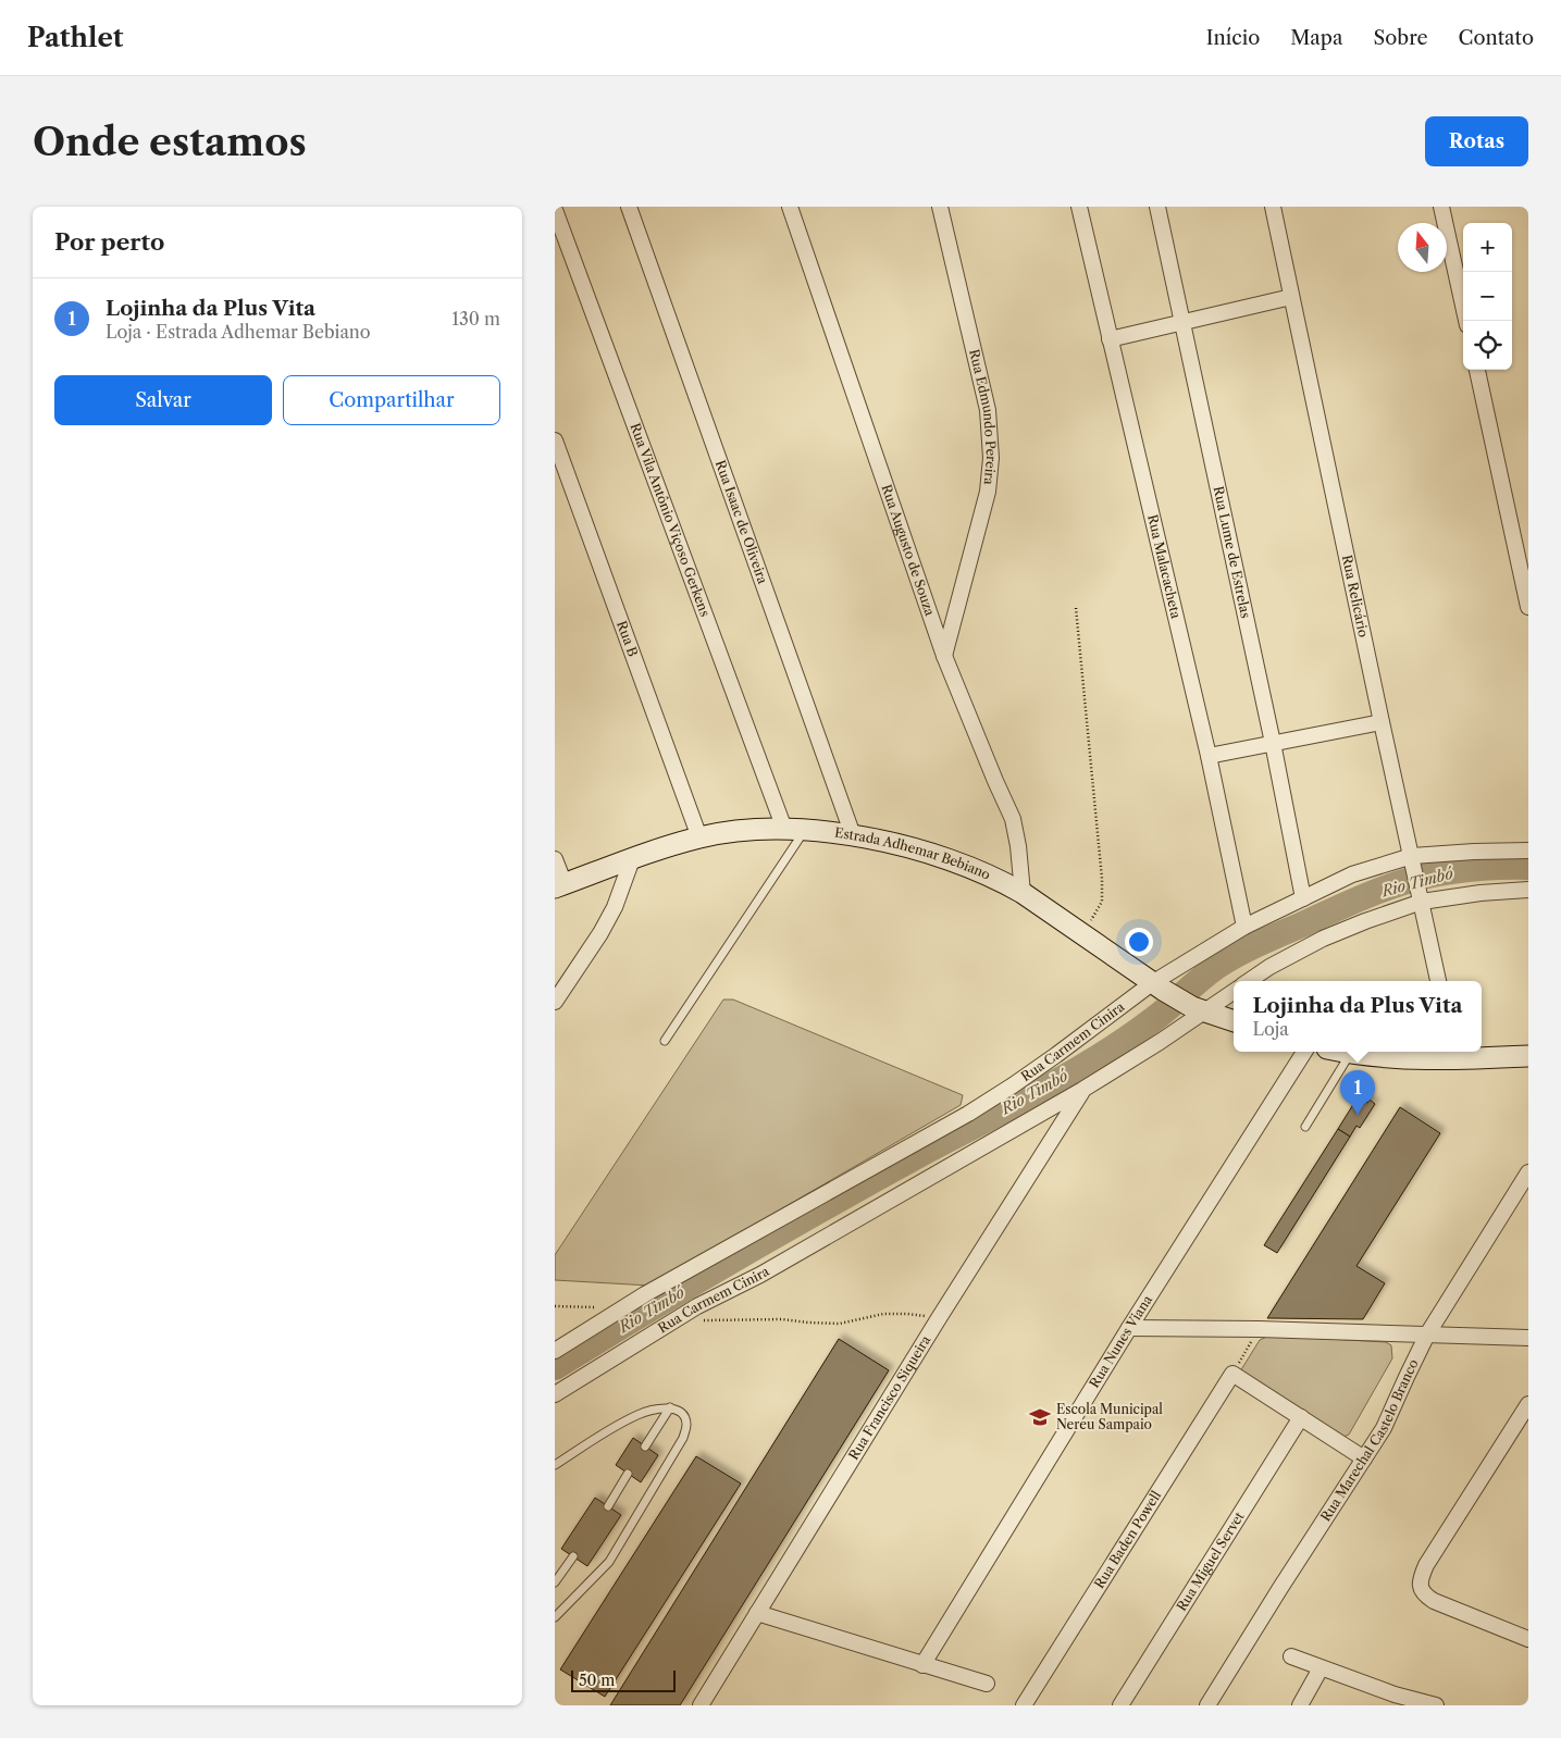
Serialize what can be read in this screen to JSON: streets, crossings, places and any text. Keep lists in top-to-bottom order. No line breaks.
{"streets":{"main road":["Estrada Adhemar Bebiano"],"street":["Rua Edmundo Pereira","Rua Vila Antônio Viçoso Gerkens","Rua Isaac de Oliveira","Rua Augusto de Souza","Rua Lume de Estrelas","Rua Malacacheta","Rua Relicário","Rua B","Rua Carmem Cinira","Rua Nunes Viana","Rua Francisco Siqueira","Rua Marechal Castelo Branco","Rua Baden Powell","Rua Miguel Servet"]},"crossings":[["Rua Edmundo Pereira","Rua Augusto de Souza"],["Rua Vila Antônio Viçoso Gerkens","Estrada Adhemar Bebiano"],["Rua Isaac de Oliveira","Estrada Adhemar Bebiano"],["Rua Augusto de Souza","Estrada Adhemar Bebiano"],["Rua Lume de Estrelas","Rua Carmem Cinira"],["Rua Malacacheta","Rua Carmem Cinira"],["Rua Relicário","Rua Carmem Cinira"],["Rua B","Estrada Adhemar Bebiano"],["Estrada Adhemar Bebiano","Rua Carmem Cinira"],["Rua Carmem Cinira","Rua Francisco Siqueira"]],"water":["Rio Timbó"],"places":{"school or university":["Escola Municipal Nereu Sampaio"]},"scale_bar":"50 m","north":"top","page":{"header":"Pathlet","nav":["Início","Mapa","Sobre","Contato"],"buttons":["Rotas",["Salvar","Compartilhar"]],"title":"Onde estamos","heading":"Por perto","map_buttons":["+","−"],"list":[{"mark":"1","name":"Lojinha da Plus Vita","note":"Loja · Estrada Adhemar Bebiano","value":"130 m"}],"popup":["Lojinha da Plus Vita","Loja"],"pins":"1","scale":"50 m"}}
